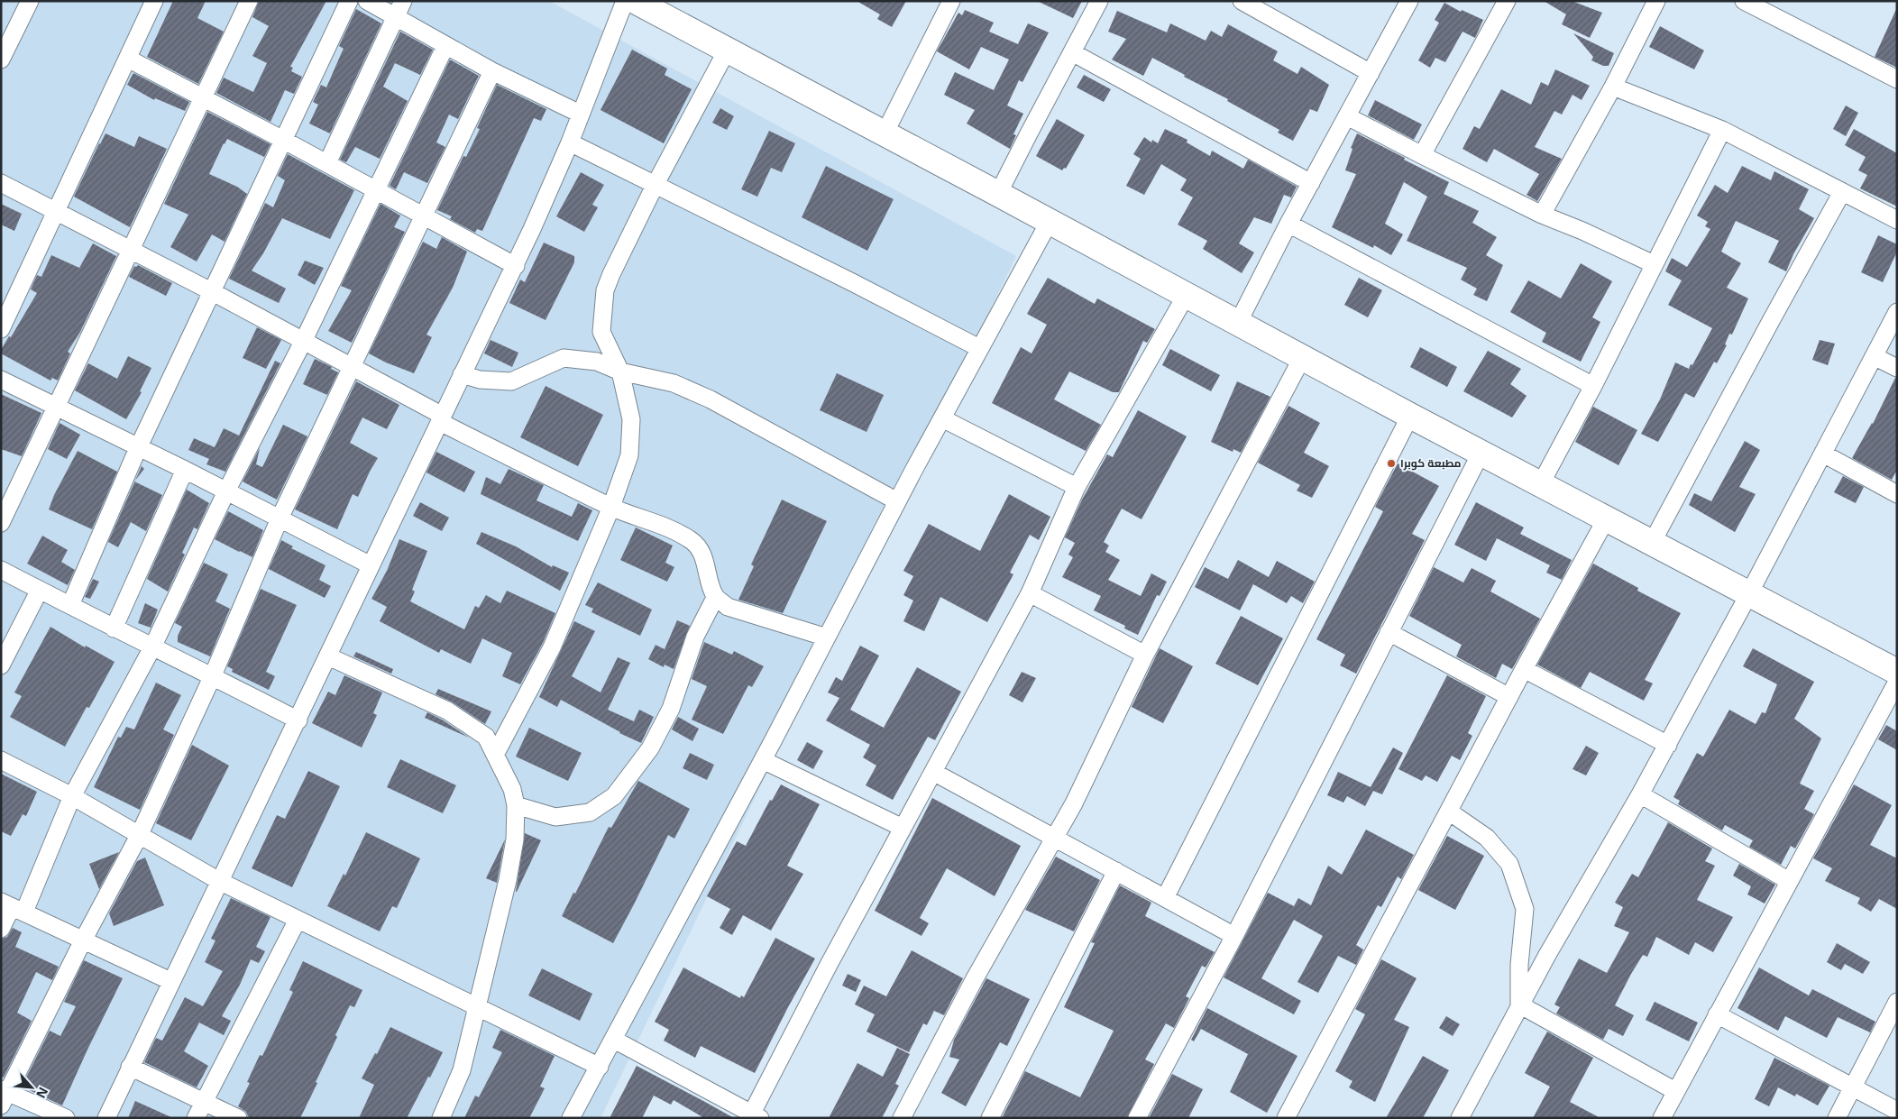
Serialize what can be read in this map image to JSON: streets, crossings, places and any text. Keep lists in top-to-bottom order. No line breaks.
{"places":["مطبعة كوبرا"],"north":"bottom right"}
